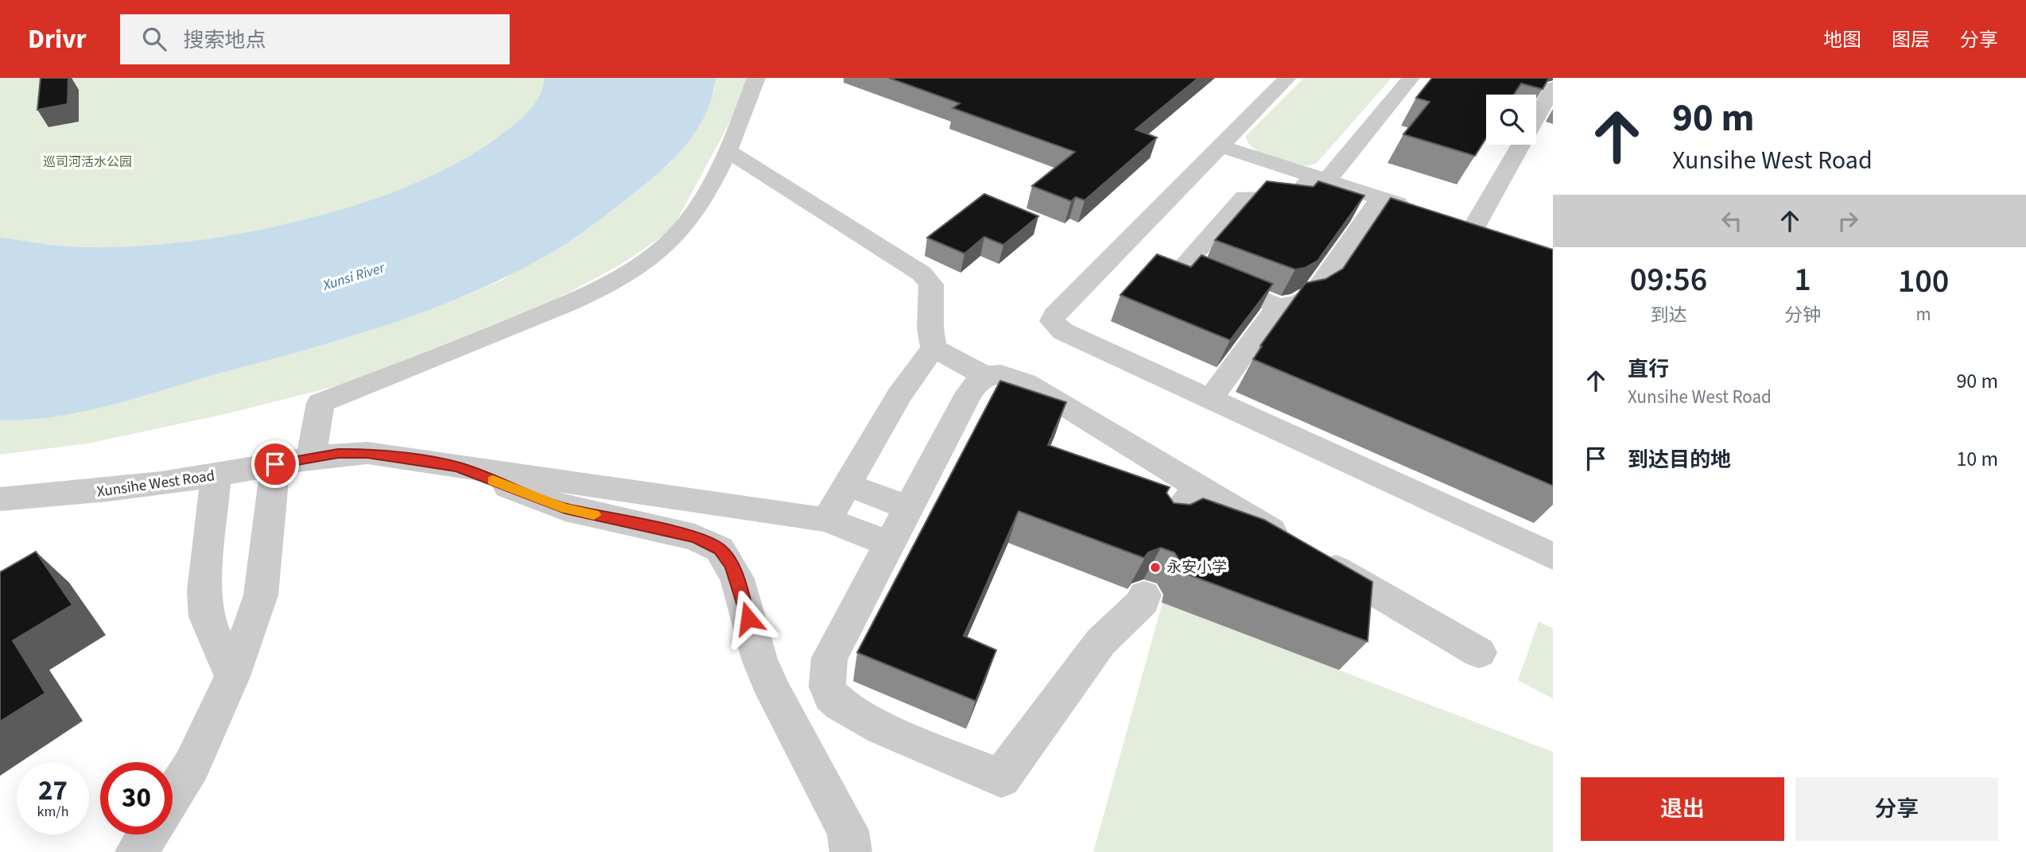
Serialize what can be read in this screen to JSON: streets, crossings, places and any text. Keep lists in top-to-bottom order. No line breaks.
{"streets":{"street":["Xunsihe West Road"]},"water":["Xunsi River"],"parks":["巡司河活水公园"],"places":["永安小学"],"page":{"header":"Drivr","search":"搜索地点","nav":["地图","图层","分享"],"turn":["90 m","Xunsihe West Road"],"eta":["09:56","到达","1","分钟","100","m"],"list":[{"name":"直行","note":"Xunsihe West Road","value":"90 m"},{"name":"到达目的地","value":"10 m"}],"speed":"27 km/h","limit":"30","buttons":["退出","分享"]}}
